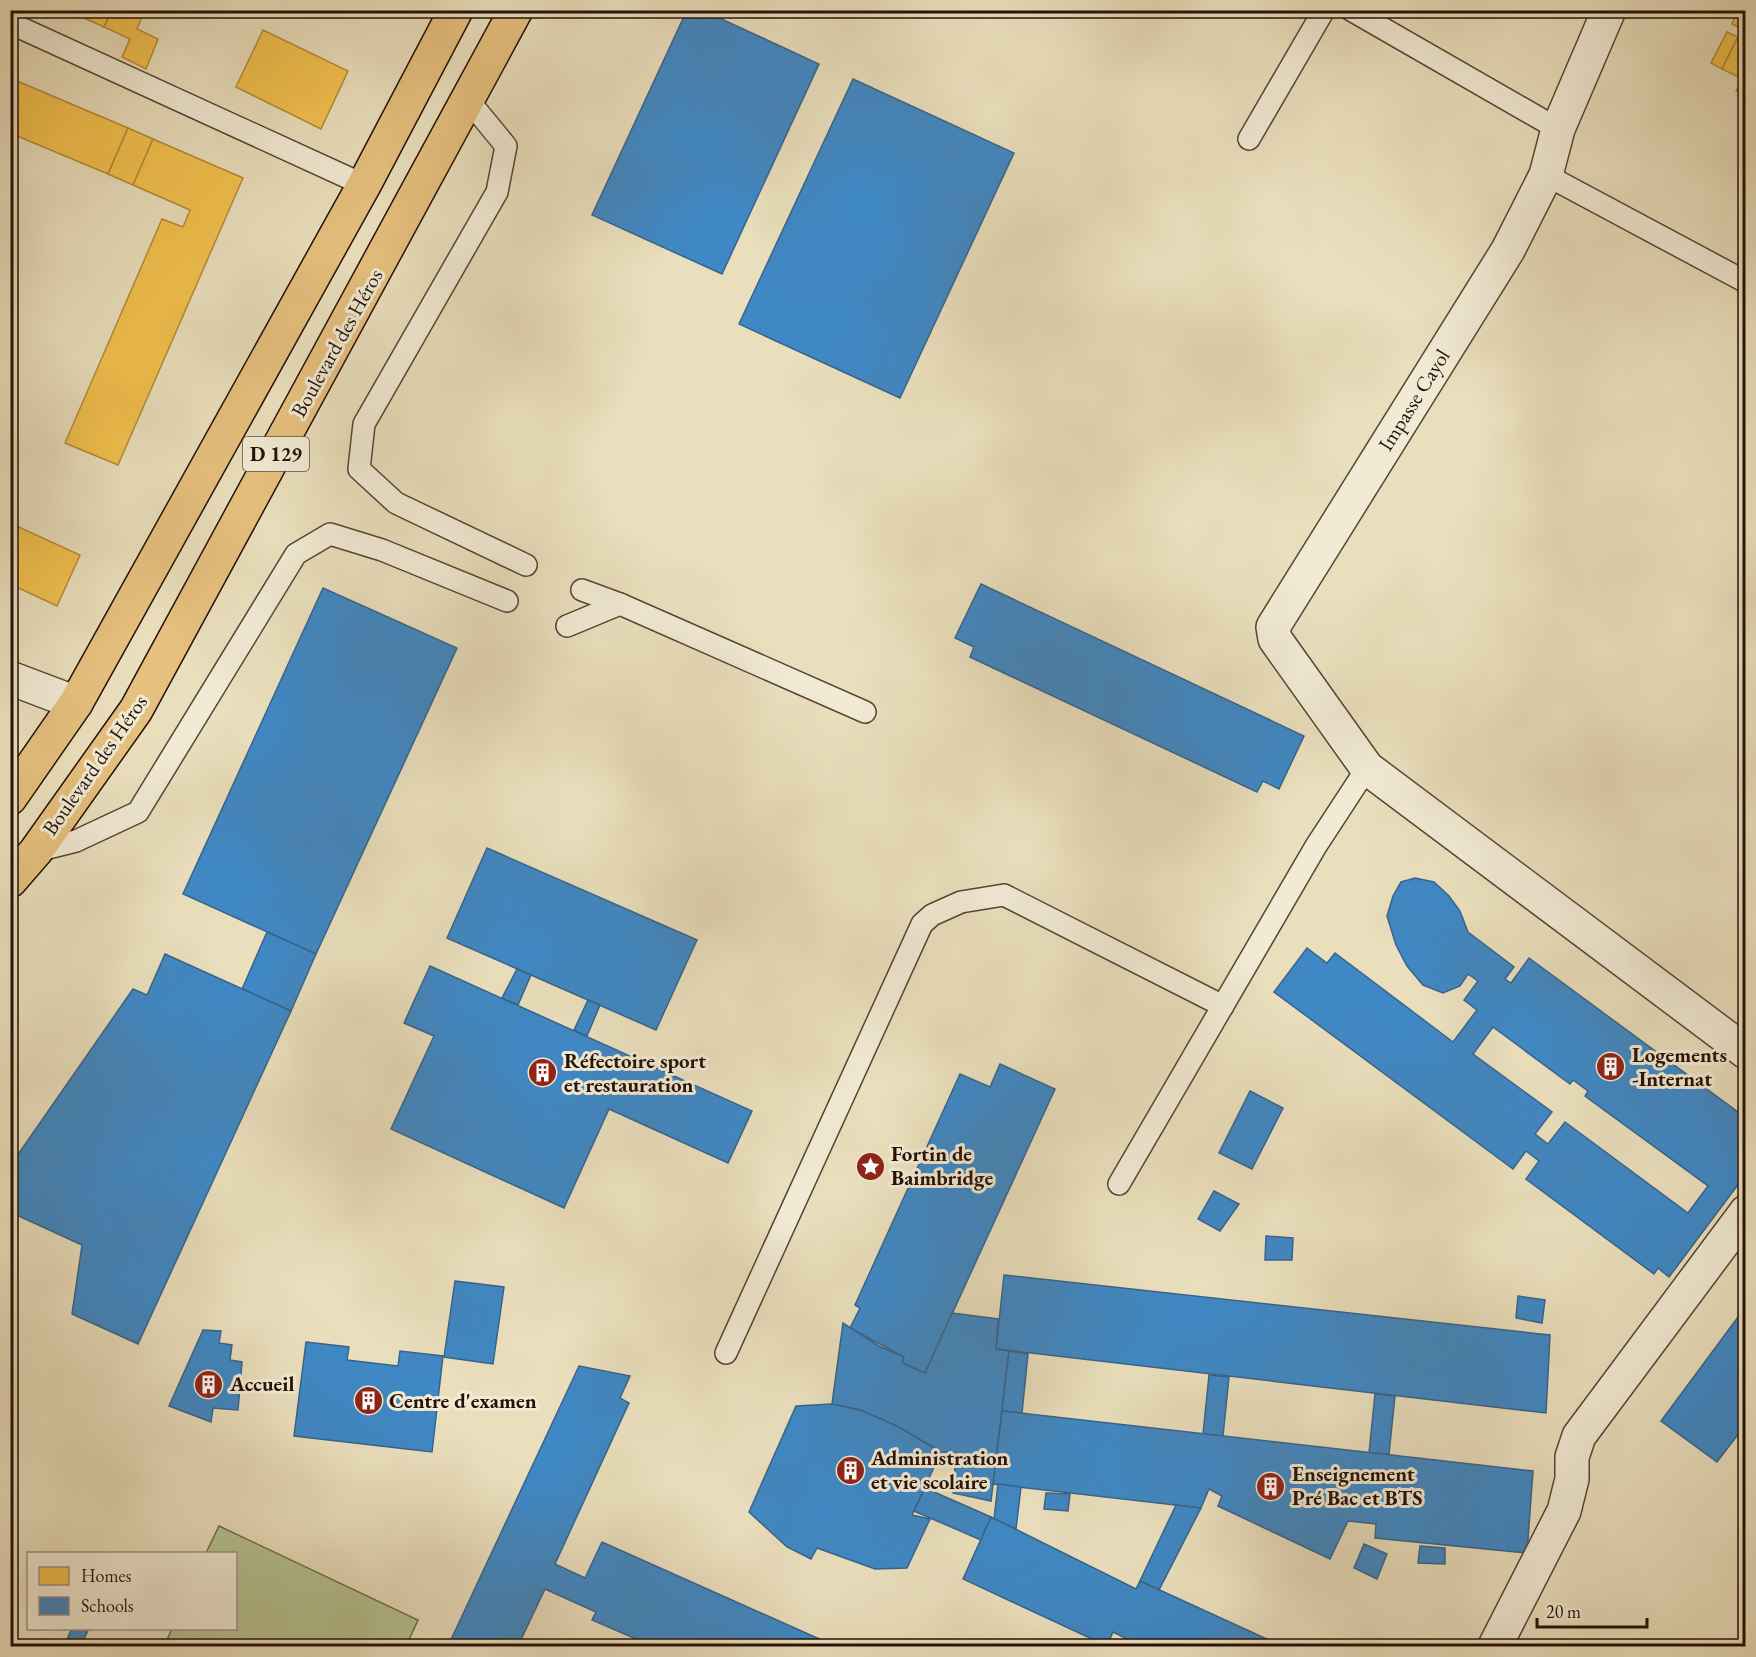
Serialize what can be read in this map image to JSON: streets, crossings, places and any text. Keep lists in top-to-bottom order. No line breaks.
{"streets":{"highway":["Boulevard des Héros","D 129"],"street":["Impasse Cayol"]},"places":{"building":["Logements -Internat","Réfectoire sport et restauration","Accueil","Centre d'examen","Administration et vie scolaire","Enseignement Pré Bac et BTS"],"place":["Fortin de Baimbridge"]},"legend":["Homes","Schools"],"scale_bar":"20 m"}
